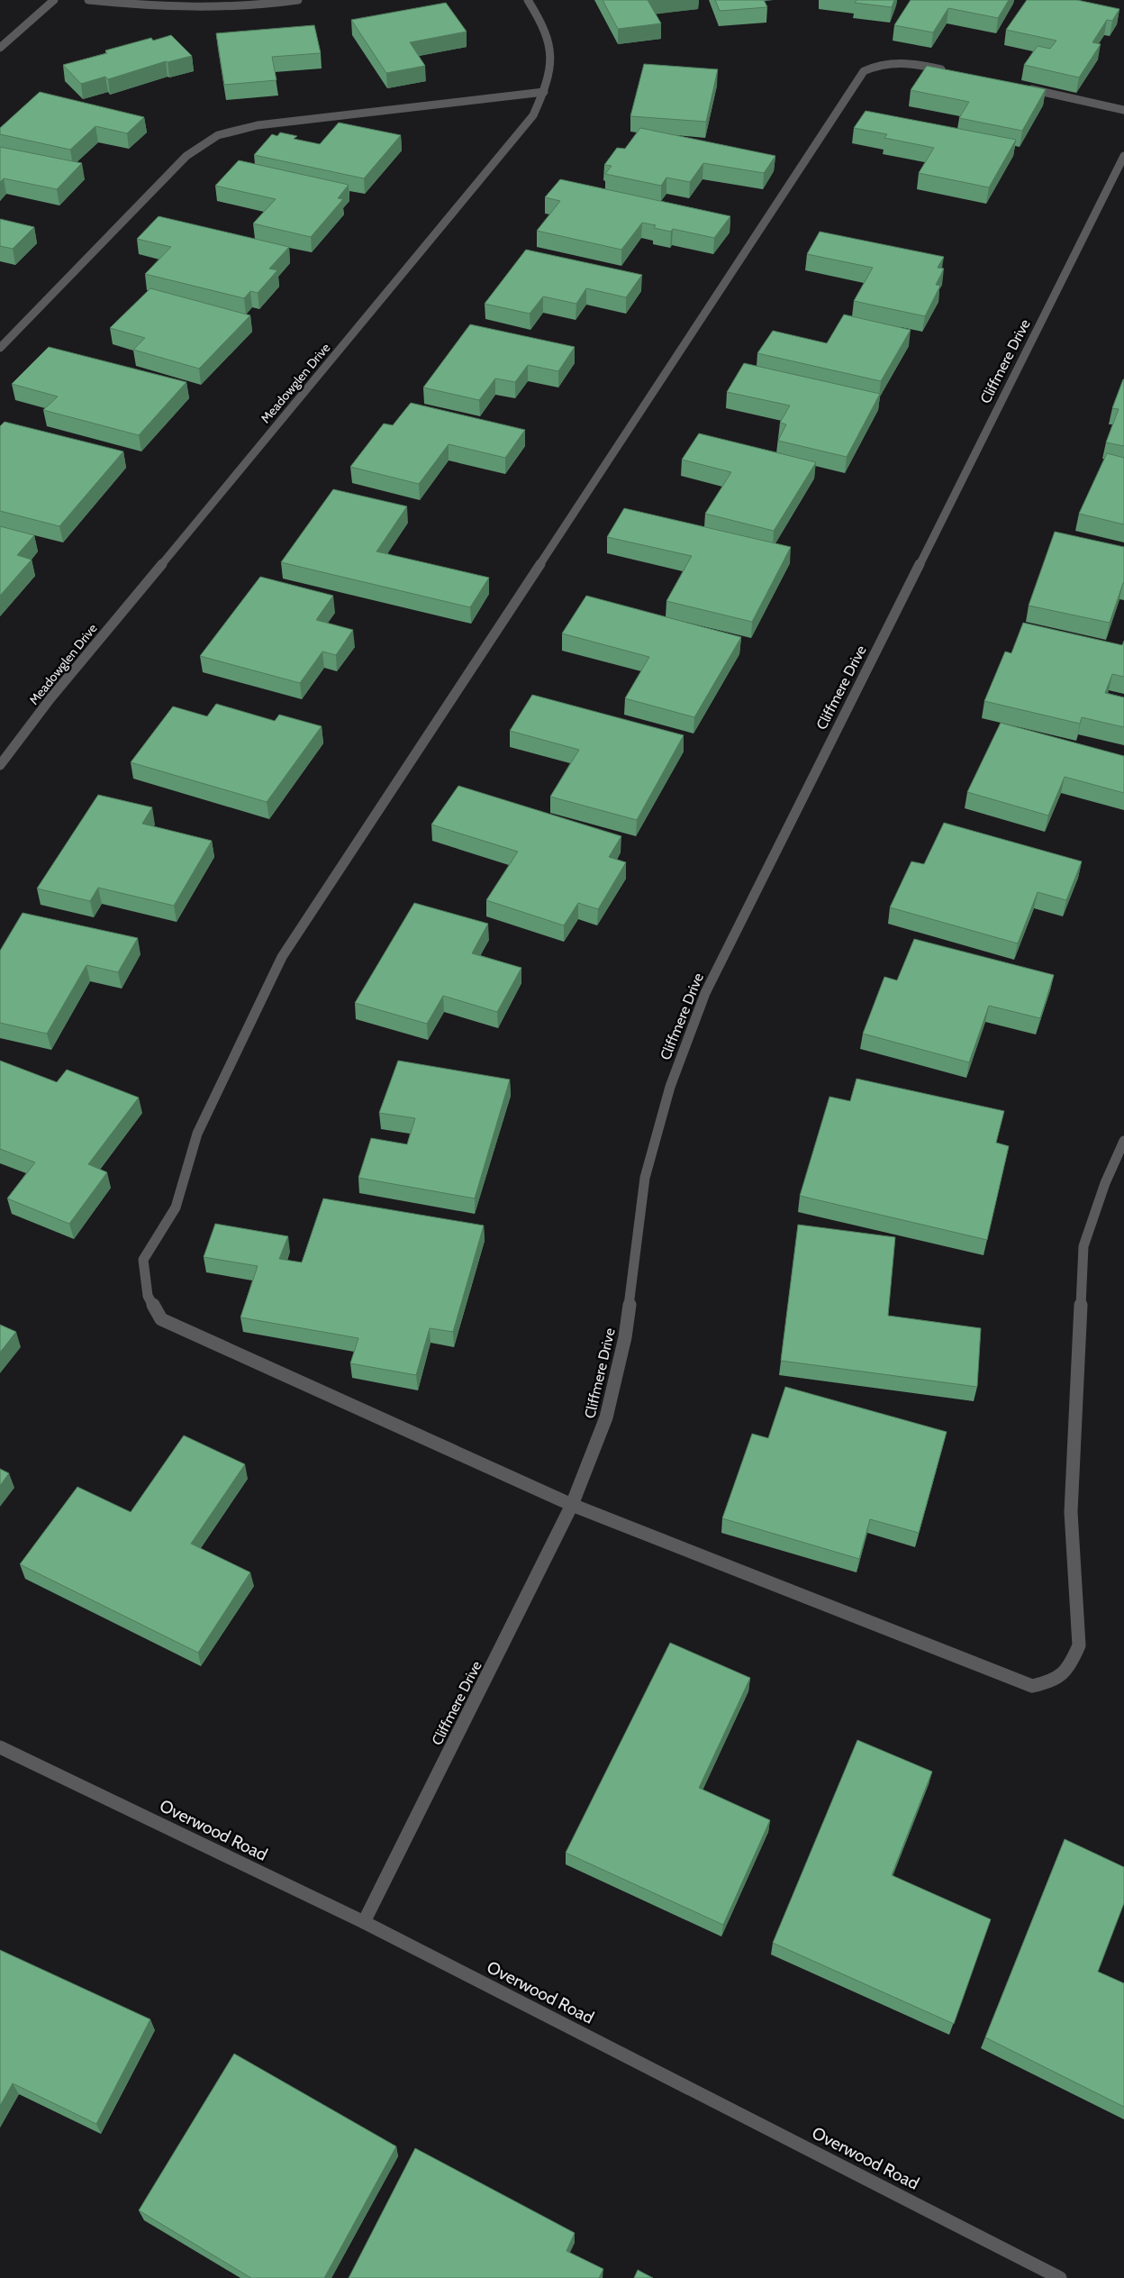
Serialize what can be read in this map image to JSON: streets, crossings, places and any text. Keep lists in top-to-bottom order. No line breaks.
{"streets":{"street":["Cliffmere Drive","Meadowglen Drive","Overwood Road"]},"crossings":[["Cliffmere Drive","Overwood Road"]]}
